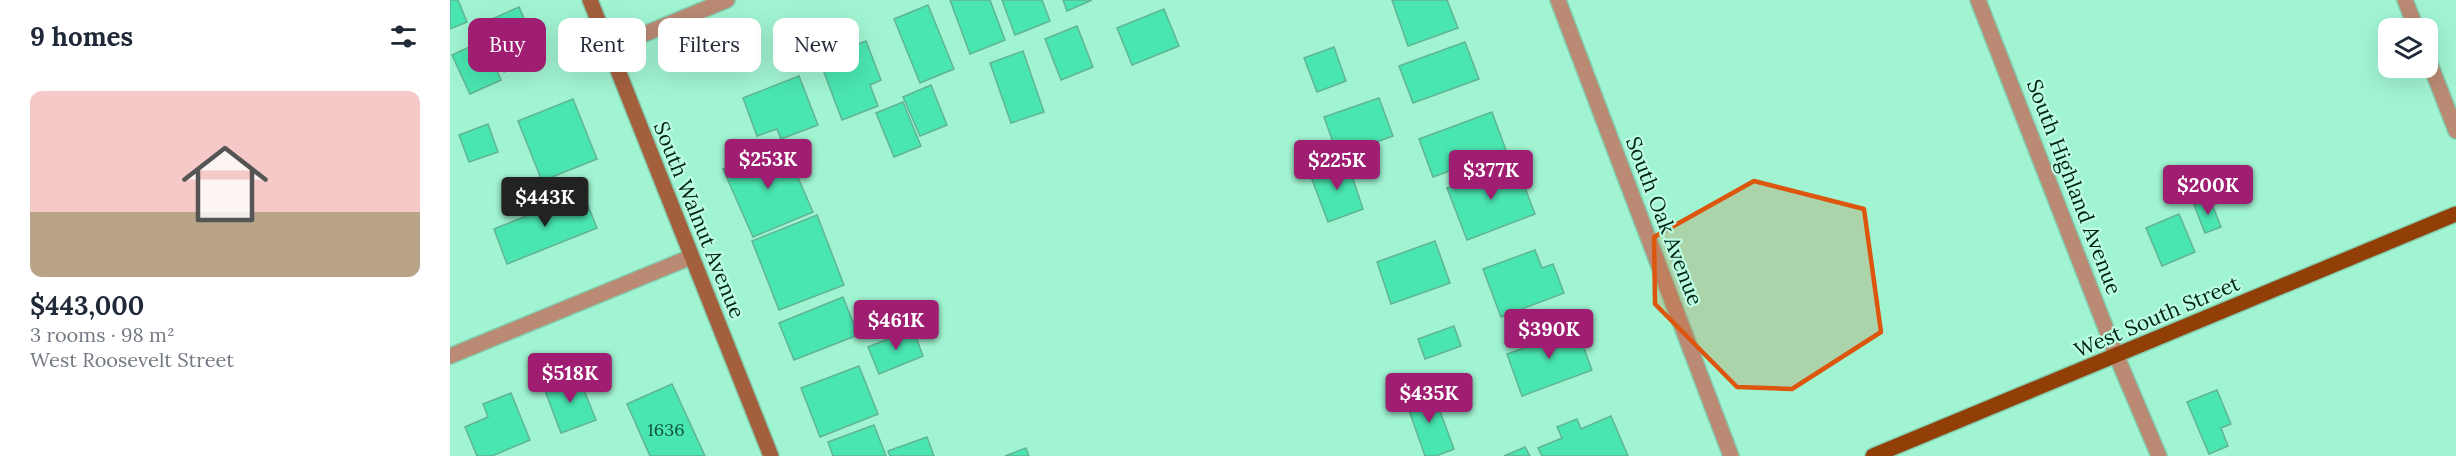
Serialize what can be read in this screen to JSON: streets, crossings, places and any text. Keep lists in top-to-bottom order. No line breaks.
{"streets":{"main road":["West South Street"],"street":["South Highland Avenue","South Walnut Avenue","South Oak Avenue"]},"crossings":[["South Highland Avenue","West South Street"]],"house_numbers":["1636"],"page":{"heading":"9 homes","chip":["Buy","Rent","Filters","New"],"list":[{"name":"$443,000","note":"3 rooms · 98 m² · West Roosevelt Street"}],"price":["$253K","$225K","$377K","$200K","$443K","$461K","$390K","$518K","$435K"]}}
